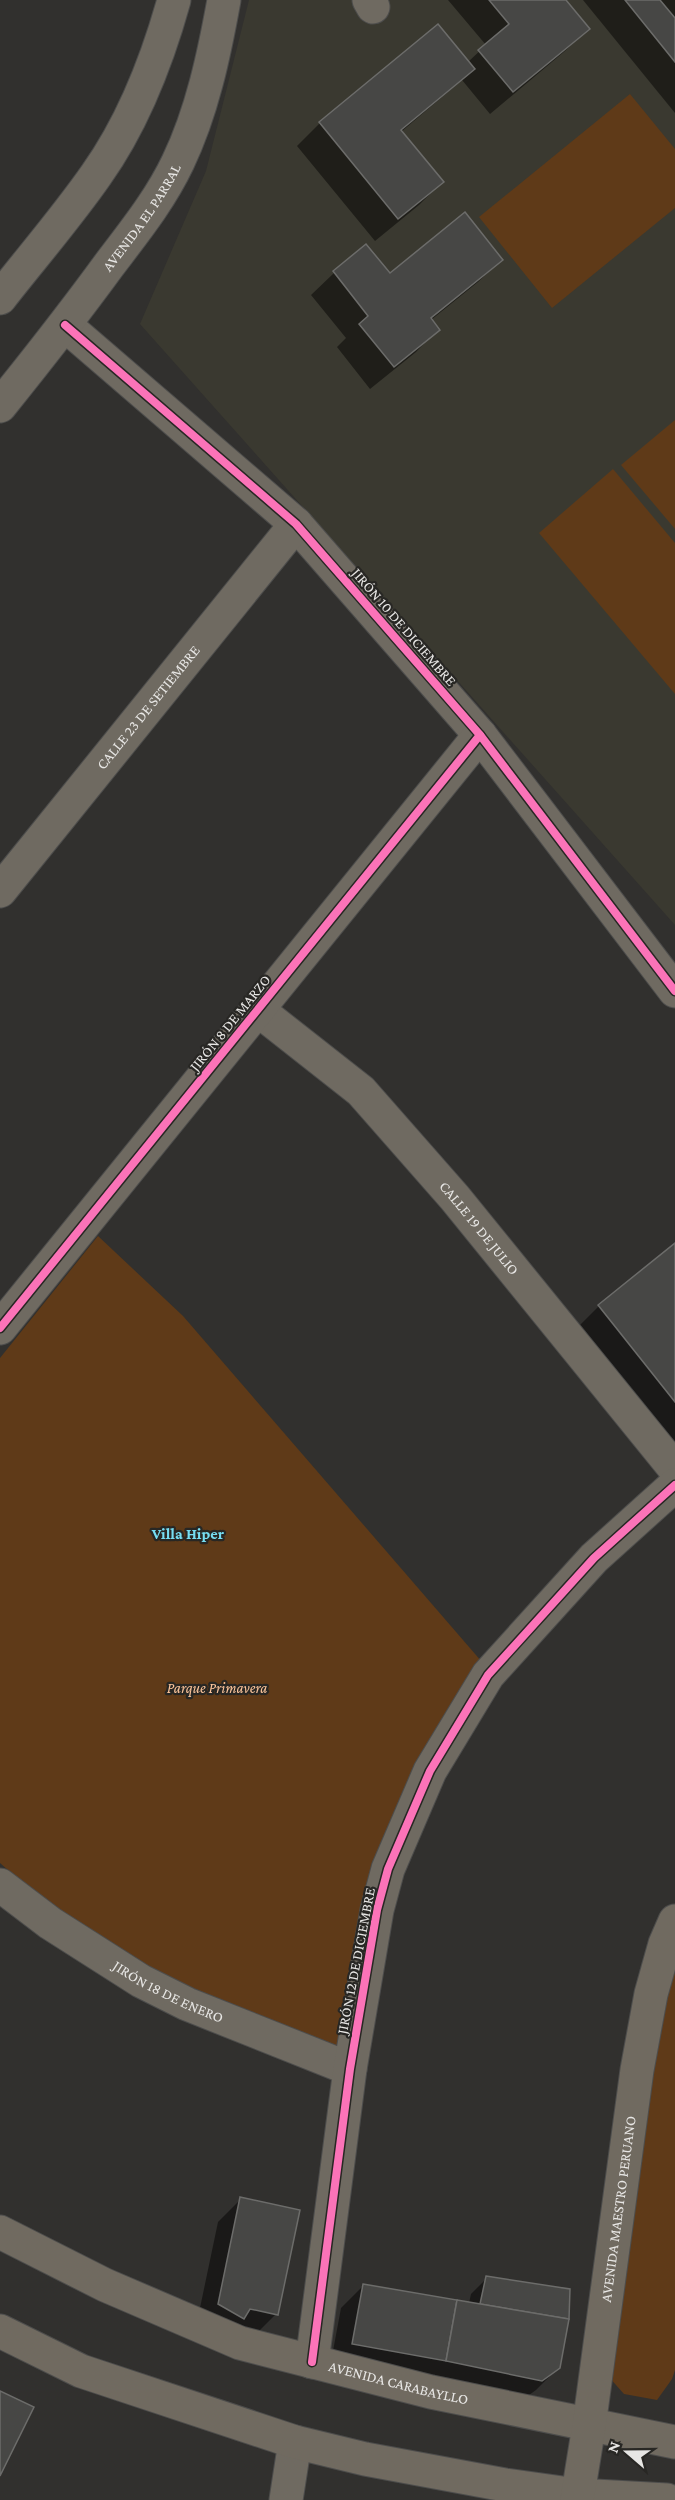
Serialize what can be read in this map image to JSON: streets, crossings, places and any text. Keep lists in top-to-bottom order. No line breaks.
{"streets":{"main road":["AVENIDA MAESTRO PERUANO","AVENIDA CARABAYLLO"],"street":["AVENIDA EL PARRAL","JIRÓN 10 DE DICIEMBRE","CALLE 23 DE SETIEMBRE","JIRÓN 8 DE MARZO","CALLE 19 DE JULIO","JIRÓN 12 DE DICIEMBRE","JIRÓN 18 DE ENERO"]},"crossings":[["AVENIDA EL PARRAL","JIRÓN 10 DE DICIEMBRE"],["JIRÓN 10 DE DICIEMBRE","CALLE 23 DE SETIEMBRE"],["JIRÓN 10 DE DICIEMBRE","JIRÓN 8 DE MARZO"],["JIRÓN 8 DE MARZO","CALLE 19 DE JULIO"],["JIRÓN 12 DE DICIEMBRE","JIRÓN 18 DE ENERO"],["JIRÓN 12 DE DICIEMBRE","AVENIDA CARABAYLLO"],["AVENIDA MAESTRO PERUANO","AVENIDA CARABAYLLO"]],"districts":["Villa Hiper"],"parks":["Parque Primavera"],"north":"left"}
